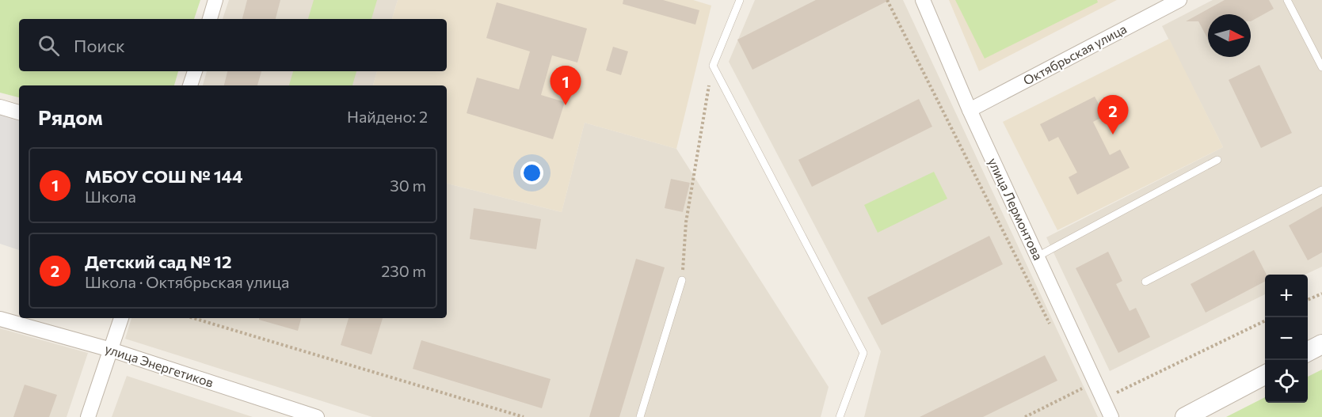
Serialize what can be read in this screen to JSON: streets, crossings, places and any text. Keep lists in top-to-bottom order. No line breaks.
{"streets":{"street":["Октябрьская улица","улица Лермонтова","улица Энергетиков"]},"crossings":[["Октябрьская улица","улица Лермонтова"]],"north":"right","page":{"search":"Поиск","pins":["1","2"],"heading":["Рядом","Найдено: 2"],"list":[{"mark":"1","name":"МБОУ СОШ № 144","note":"Школа","value":"30 m"},{"mark":"2","name":"Детский сад № 12","note":"Школа · Октябрьская улица","value":"230 m"}],"map_buttons":["+","−"]}}
